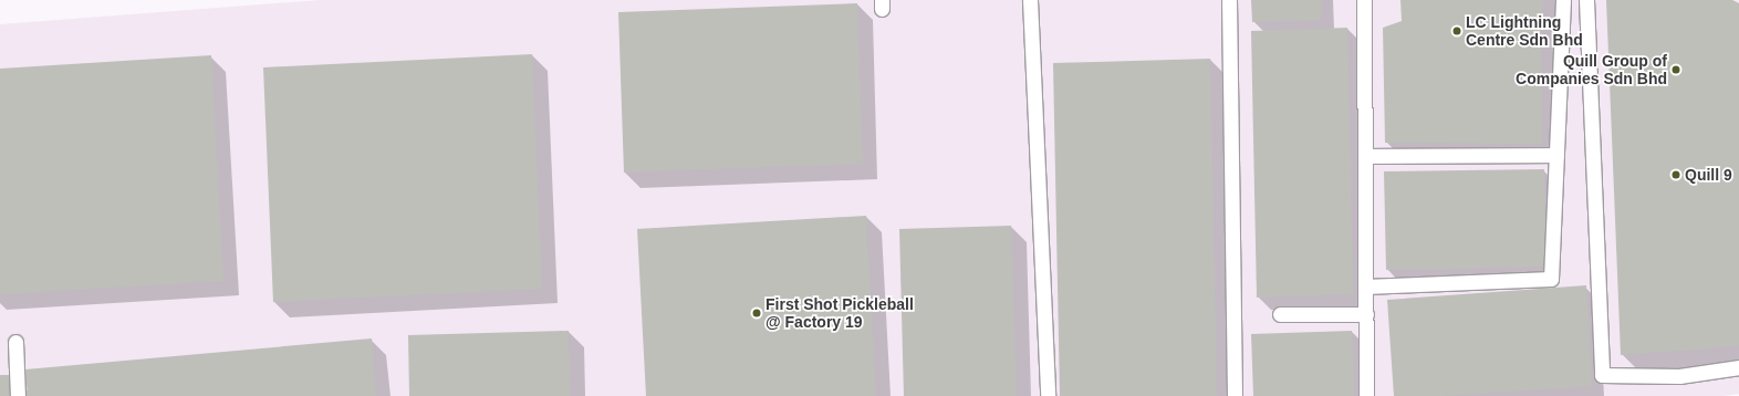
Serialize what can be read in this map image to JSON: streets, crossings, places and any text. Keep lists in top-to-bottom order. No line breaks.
{"places":["LC Lightning Centre Sdn Bhd","Quill Group of Companies Sdn Bhd","Quill 9","First Shot Pickleball @ Factory 19"]}
